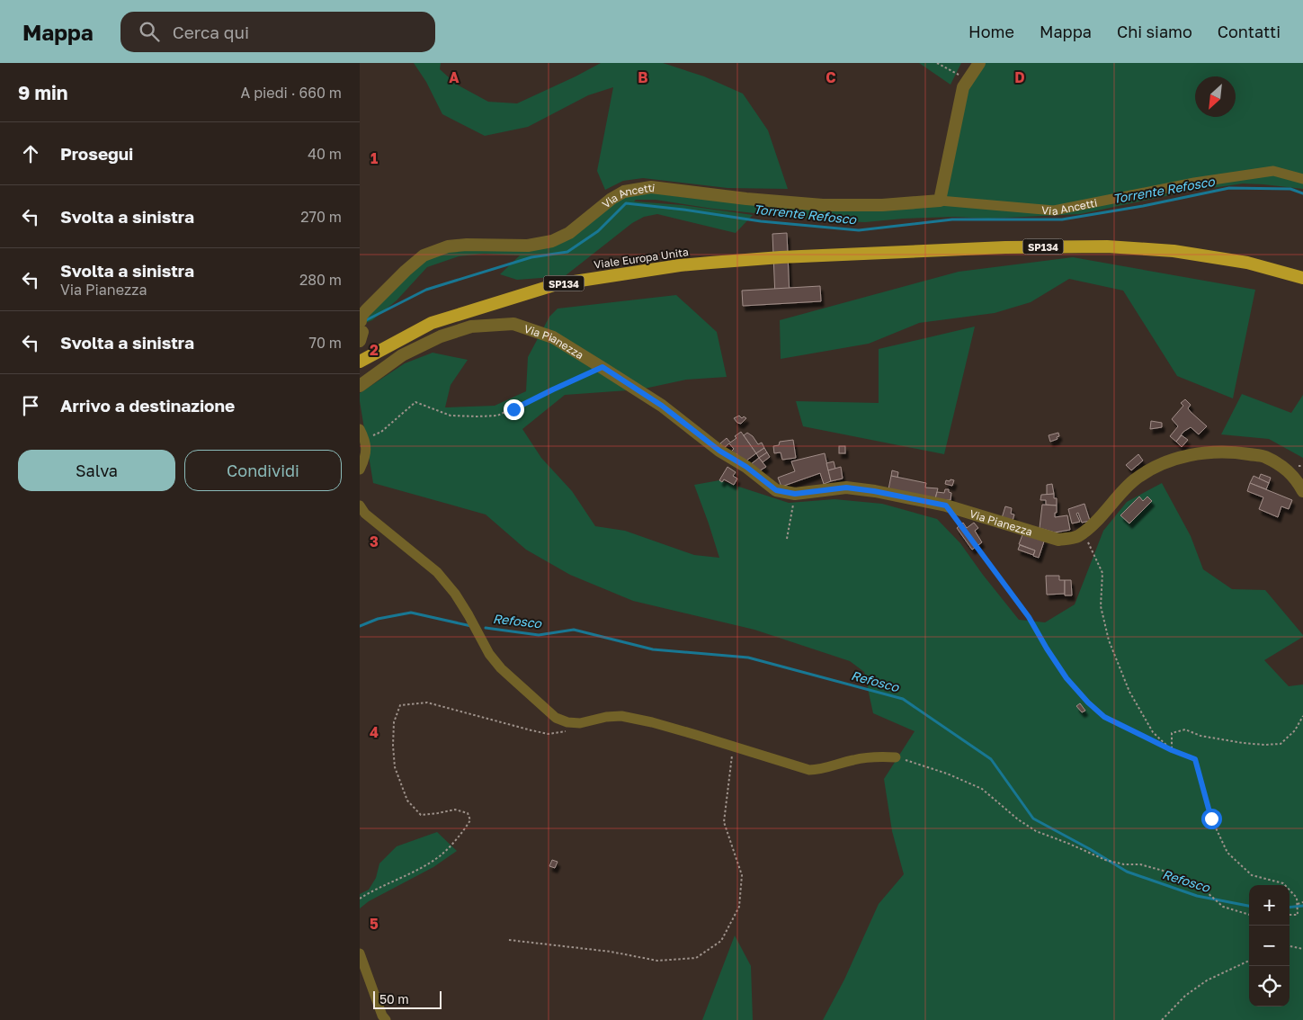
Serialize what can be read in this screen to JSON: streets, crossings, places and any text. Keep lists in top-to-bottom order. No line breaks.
{"streets":{"highway":["SP134","Viale Europa Unita"],"street":["Via Ancetti","Via Pianezza"]},"water":["Torrente Refosco","Refosco"],"scale_bar":"50 m","north":"bottom left","page":{"header":"Mappa","search":"Cerca qui","nav":["Home","Mappa","Chi siamo","Contatti"],"heading":["9 min","A piedi · 660 m"],"list":[["Prosegui","40 m"],["Svolta a sinistra","270 m"],["Svolta a sinistra","Via Pianezza","280 m"],["Svolta a sinistra","70 m"],"Arrivo a destinazione"],"buttons":["Salva","Condividi"],"map_buttons":["+","−"],"scale":"50 m"},"grid":{"columns":["A","B","C","D"],"rows":["1","2","3","4","5"]}}
